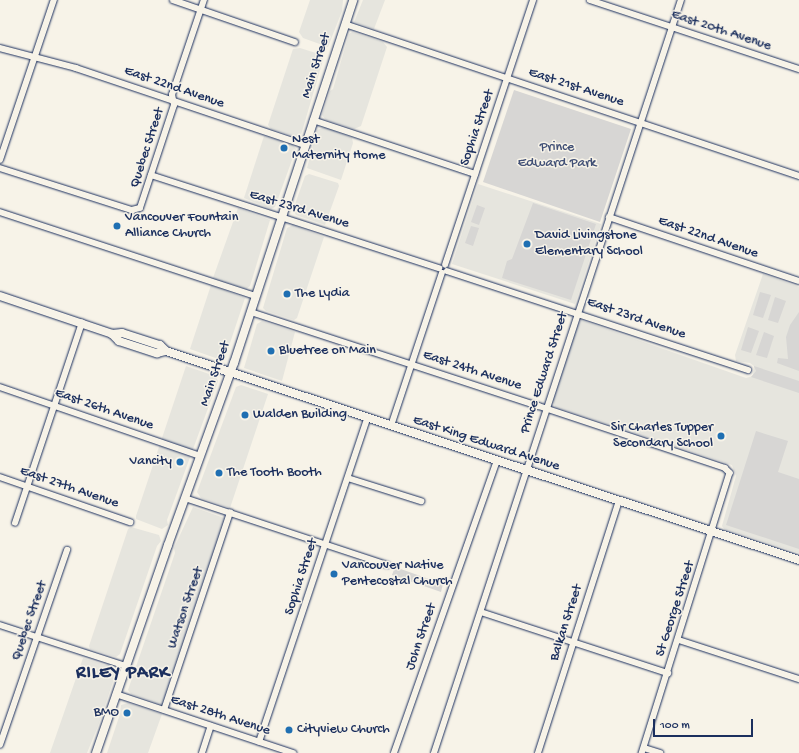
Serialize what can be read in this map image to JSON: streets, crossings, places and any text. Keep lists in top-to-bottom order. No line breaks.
{"streets":{"main road":["Main Street","East King Edward Avenue"],"street":["East 20th Avenue","East 22nd Avenue","East 21st Avenue","Sophia Street","Quebec Street","East 23rd Avenue","East 24th Avenue","Prince Edward Street","East 26th Avenue","East 27th Avenue","Watson Street","St George Street","Balkan Street","John Street","East 28th Avenue"]},"crossings":[["East 20th Avenue","Prince Edward Street"],["Main Street","East 22nd Avenue"],["Main Street","East 21st Avenue"],["Main Street","East 23rd Avenue"],["Main Street","East 24th Avenue"],["Main Street","East 26th Avenue"],["Main Street","East King Edward Avenue"],["Main Street","East 28th Avenue"],["East 22nd Avenue","Quebec Street"],["East 22nd Avenue","Prince Edward Street"],["East 21st Avenue","Sophia Street"],["East 21st Avenue","Prince Edward Street"],["Sophia Street","East 23rd Avenue"],["Sophia Street","East 24th Avenue"],["Sophia Street","East King Edward Avenue"],["Sophia Street","East 28th Avenue"],["Quebec Street","East 23rd Avenue"],["East 23rd Avenue","Prince Edward Street"],["East 24th Avenue","Prince Edward Street"],["East 24th Avenue","St George Street"],["Prince Edward Street","East King Edward Avenue"],["East King Edward Avenue","St George Street"],["East King Edward Avenue","Balkan Street"],["East King Edward Avenue","John Street"],["Watson Street","East 28th Avenue"]],"districts":["RILEY PARK"],"parks":["Prince Edward Park"],"places":["Nest Maternity Home","Vancouver Fountain Alliance Church","David Livingstone Elementary School","The Lydia","Bluetree on Main","Walden Building","Sir Charles Tupper Secondary School","Vancity","The Tooth Booth","Vancouver Native Pentecostal Church","BMO","Cityview Church"],"scale_bar":"100 m"}
